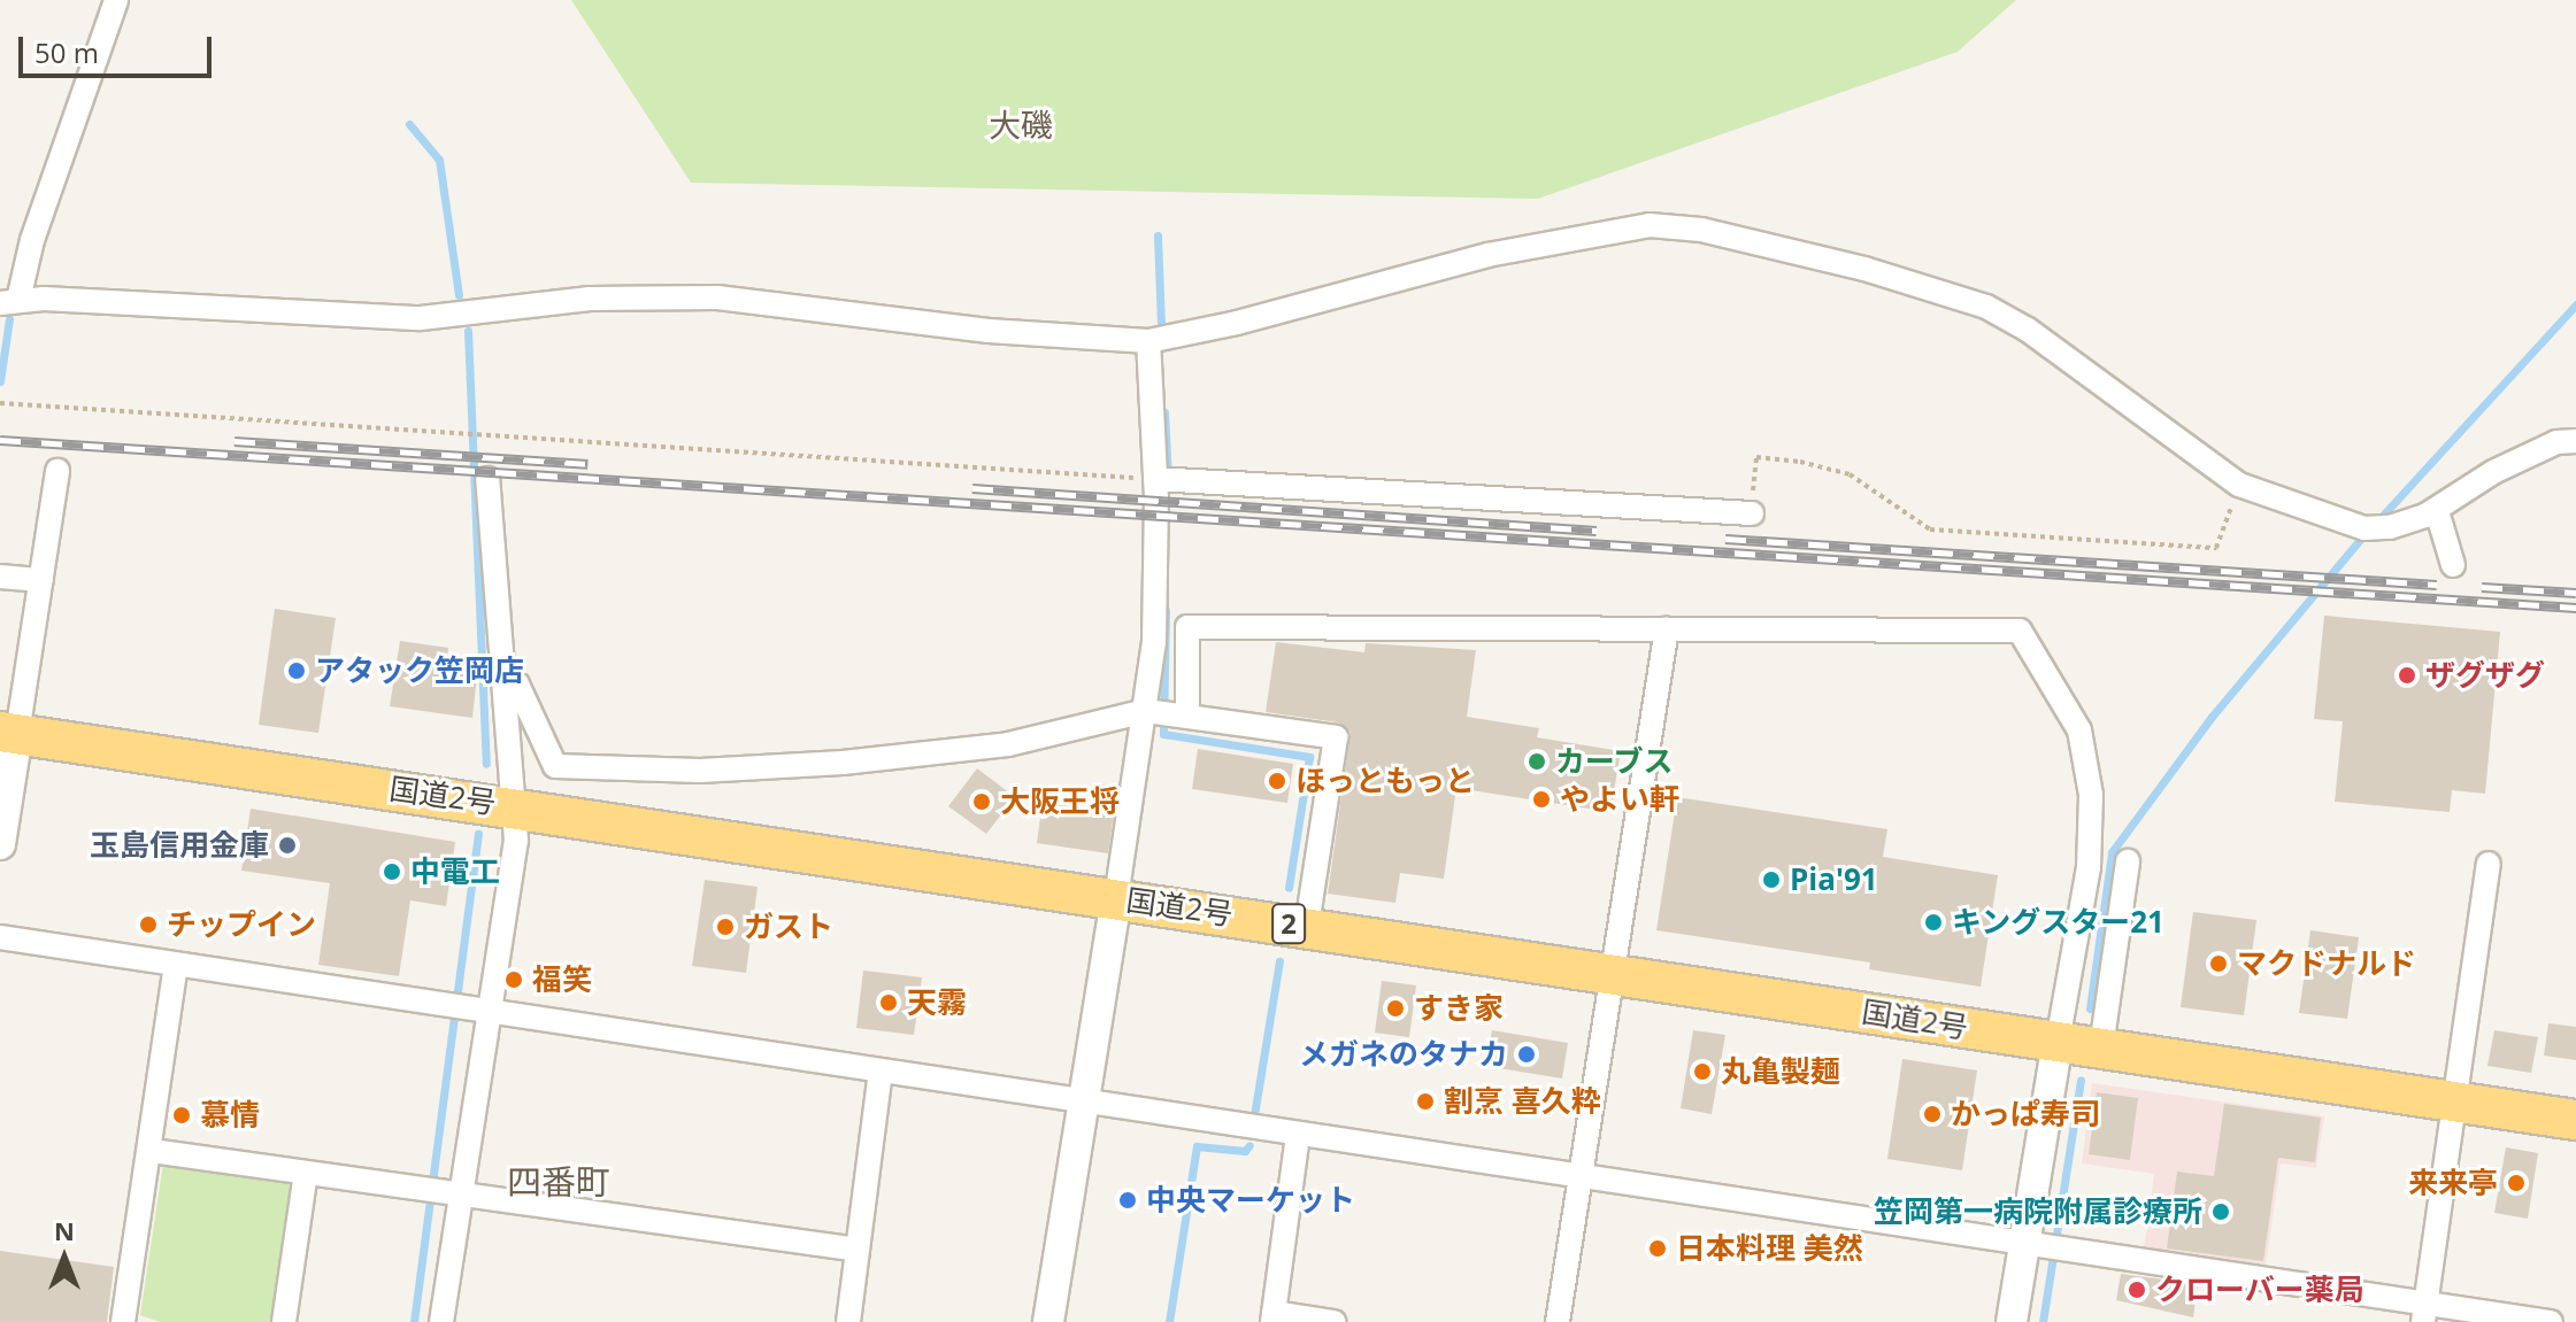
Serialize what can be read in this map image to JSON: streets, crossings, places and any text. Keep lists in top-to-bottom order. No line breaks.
{"streets":{"highway":["国道2号","2"]},"districts":["大磯","四番町"],"places":["アタック笠岡店","ザグザグ","カーブス","ほっともっと","やよい軒","大阪王将","玉島信用金庫","中電工","Pia'91","キングスター21","チップイン","ガスト","マクドナルド","福笑","天霧","すき家","メガネのタナカ","丸亀製麺","割烹 喜久粋","かっぱ寿司","慕情","来来亭","中央マーケット","笠岡第一病院附属診療所","日本料理 美然","クローバー薬局"],"scale_bar":"50 m","north":"top"}
